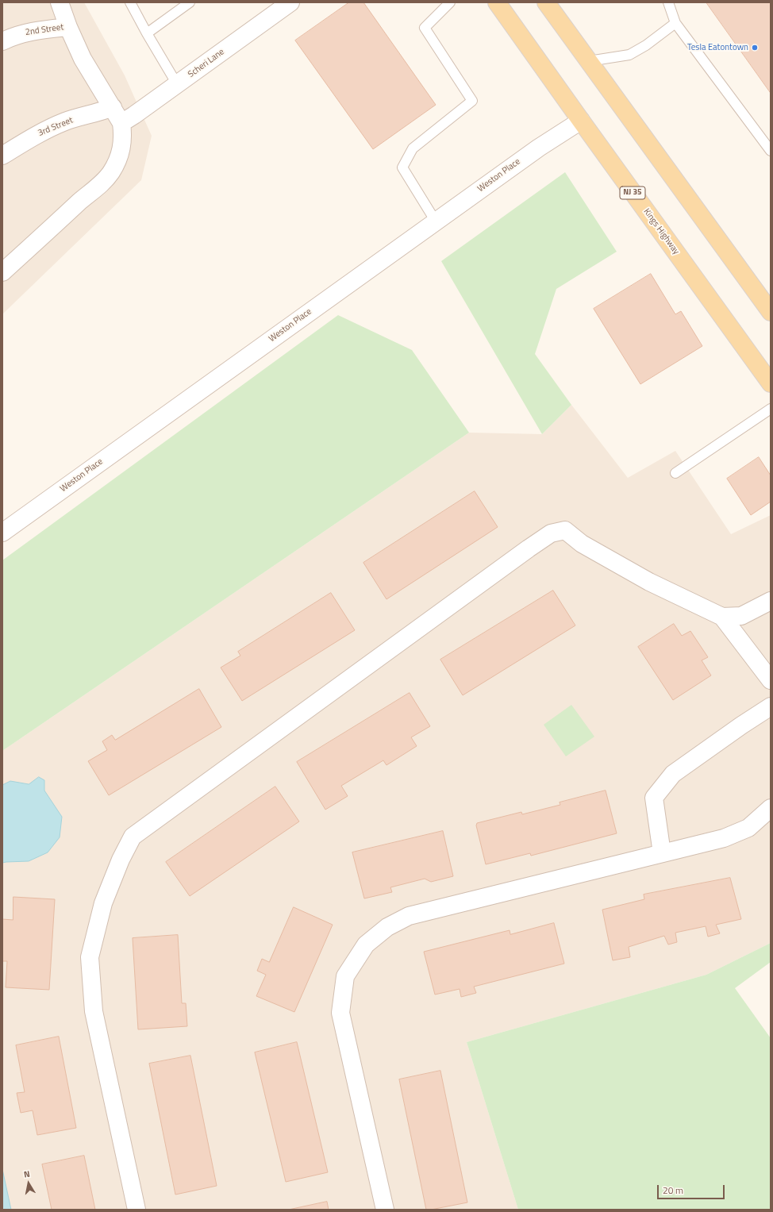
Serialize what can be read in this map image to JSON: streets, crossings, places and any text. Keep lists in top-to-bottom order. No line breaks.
{"streets":{"main road":["NJ 35","Kings Highway"],"street":["2nd Street","Scheri Lane","3rd Street","Weston Place"]},"crossings":[["Weston Place","Kings Highway"]],"places":["Tesla Eatontown"],"scale_bar":"20 m","north":"top"}
